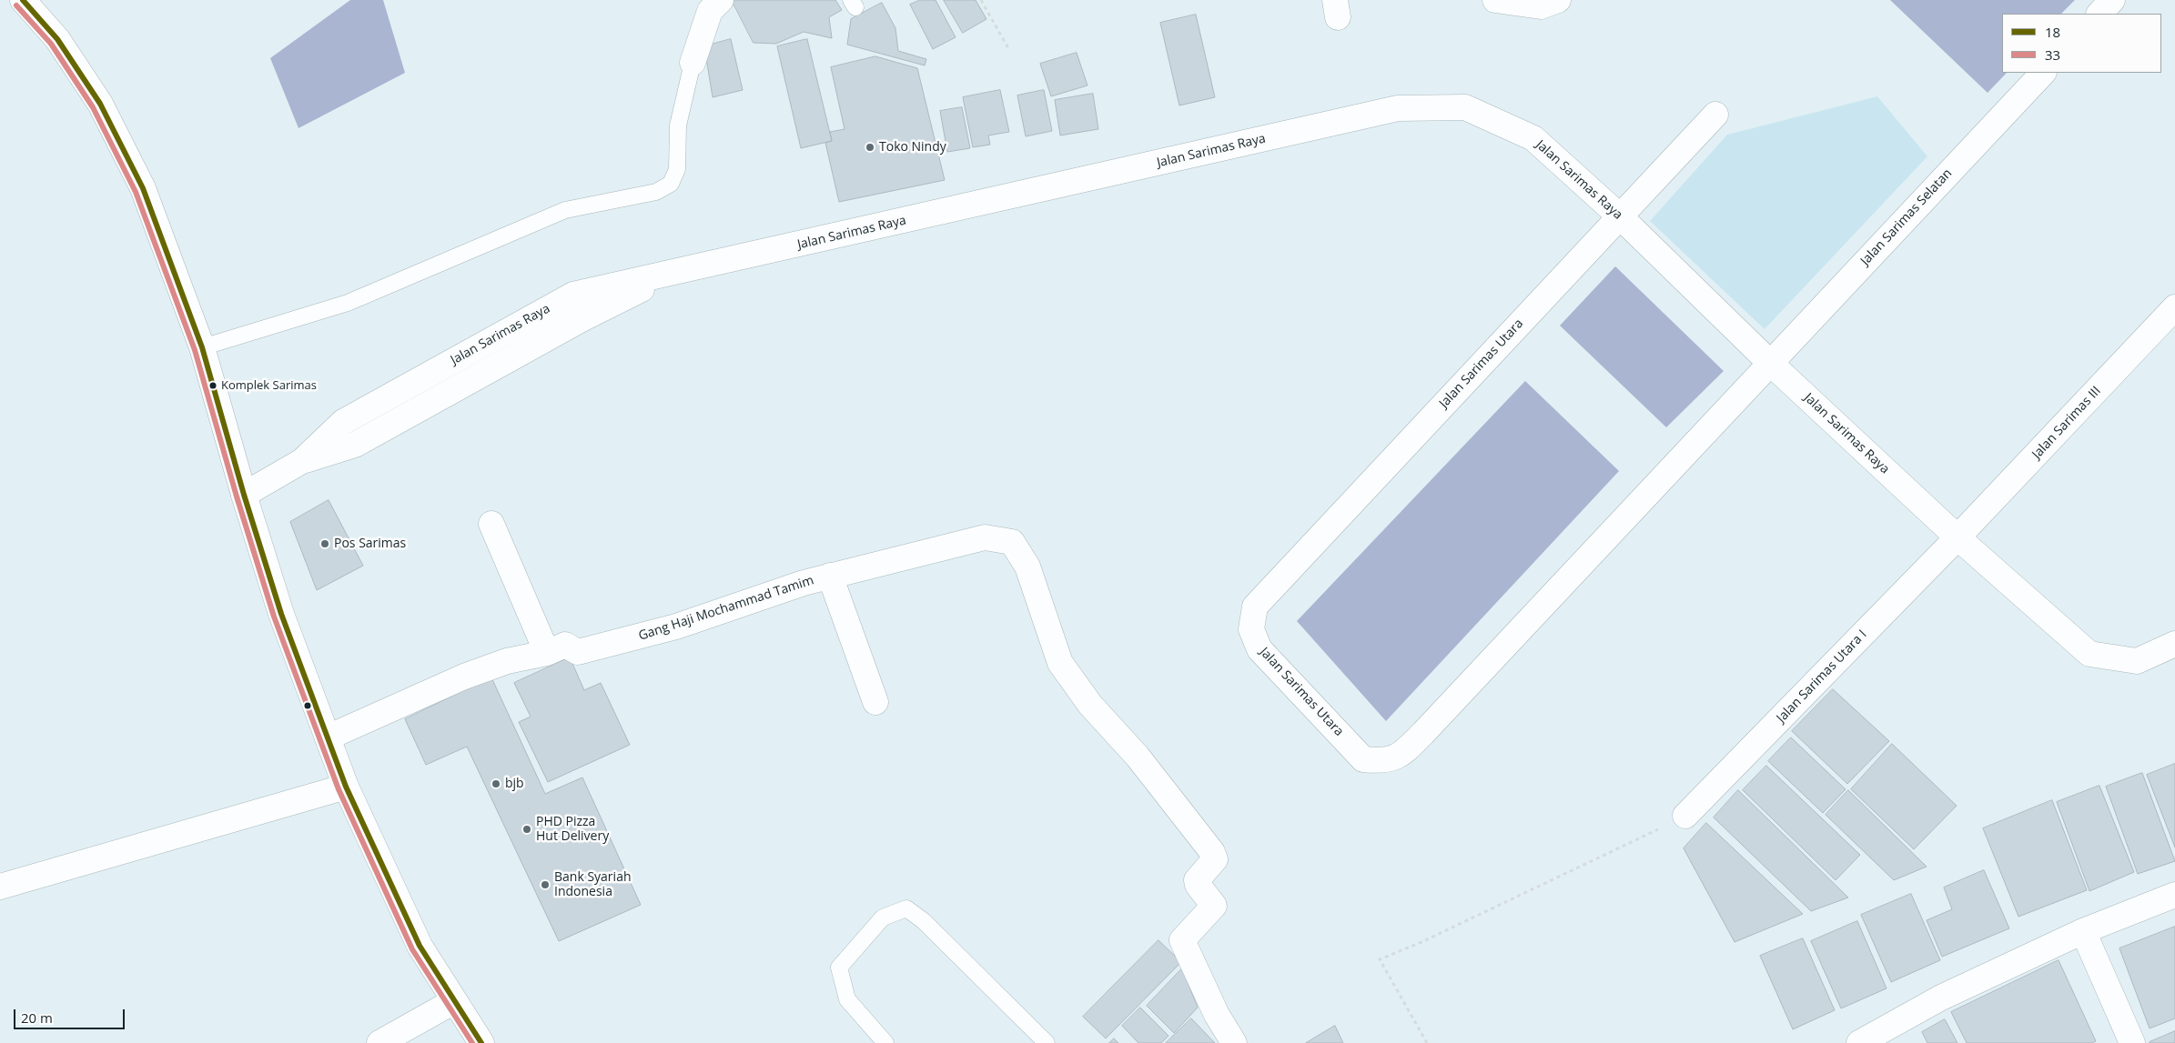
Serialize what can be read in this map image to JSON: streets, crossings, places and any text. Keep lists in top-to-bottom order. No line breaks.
{"streets":{"main road":["Jalan Sarimas Raya","Jalan Sarimas Selatan","Jalan Sarimas Utara","Jalan Sarimas III","Gang Haji Mochammad Tamim","Jalan Sarimas Utara I"]},"crossings":[["Jalan Sarimas Raya","Jalan Sarimas Selatan"],["Jalan Sarimas Raya","Jalan Sarimas Utara"],["Jalan Sarimas Raya","Jalan Sarimas III"],["Jalan Sarimas Raya","Jalan Sarimas Utara I"],["Jalan Sarimas Selatan","Jalan Sarimas Utara"],["Jalan Sarimas III","Jalan Sarimas Utara I"]],"places":["Toko Nindy","Komplek Sarimas","Pos Sarimas","bjb","PHD Pizza Hut Delivery","Bank Syariah Indonesia"],"lines":["transit line 18","transit line 33"],"legend":["18","33"],"scale_bar":"20 m"}
